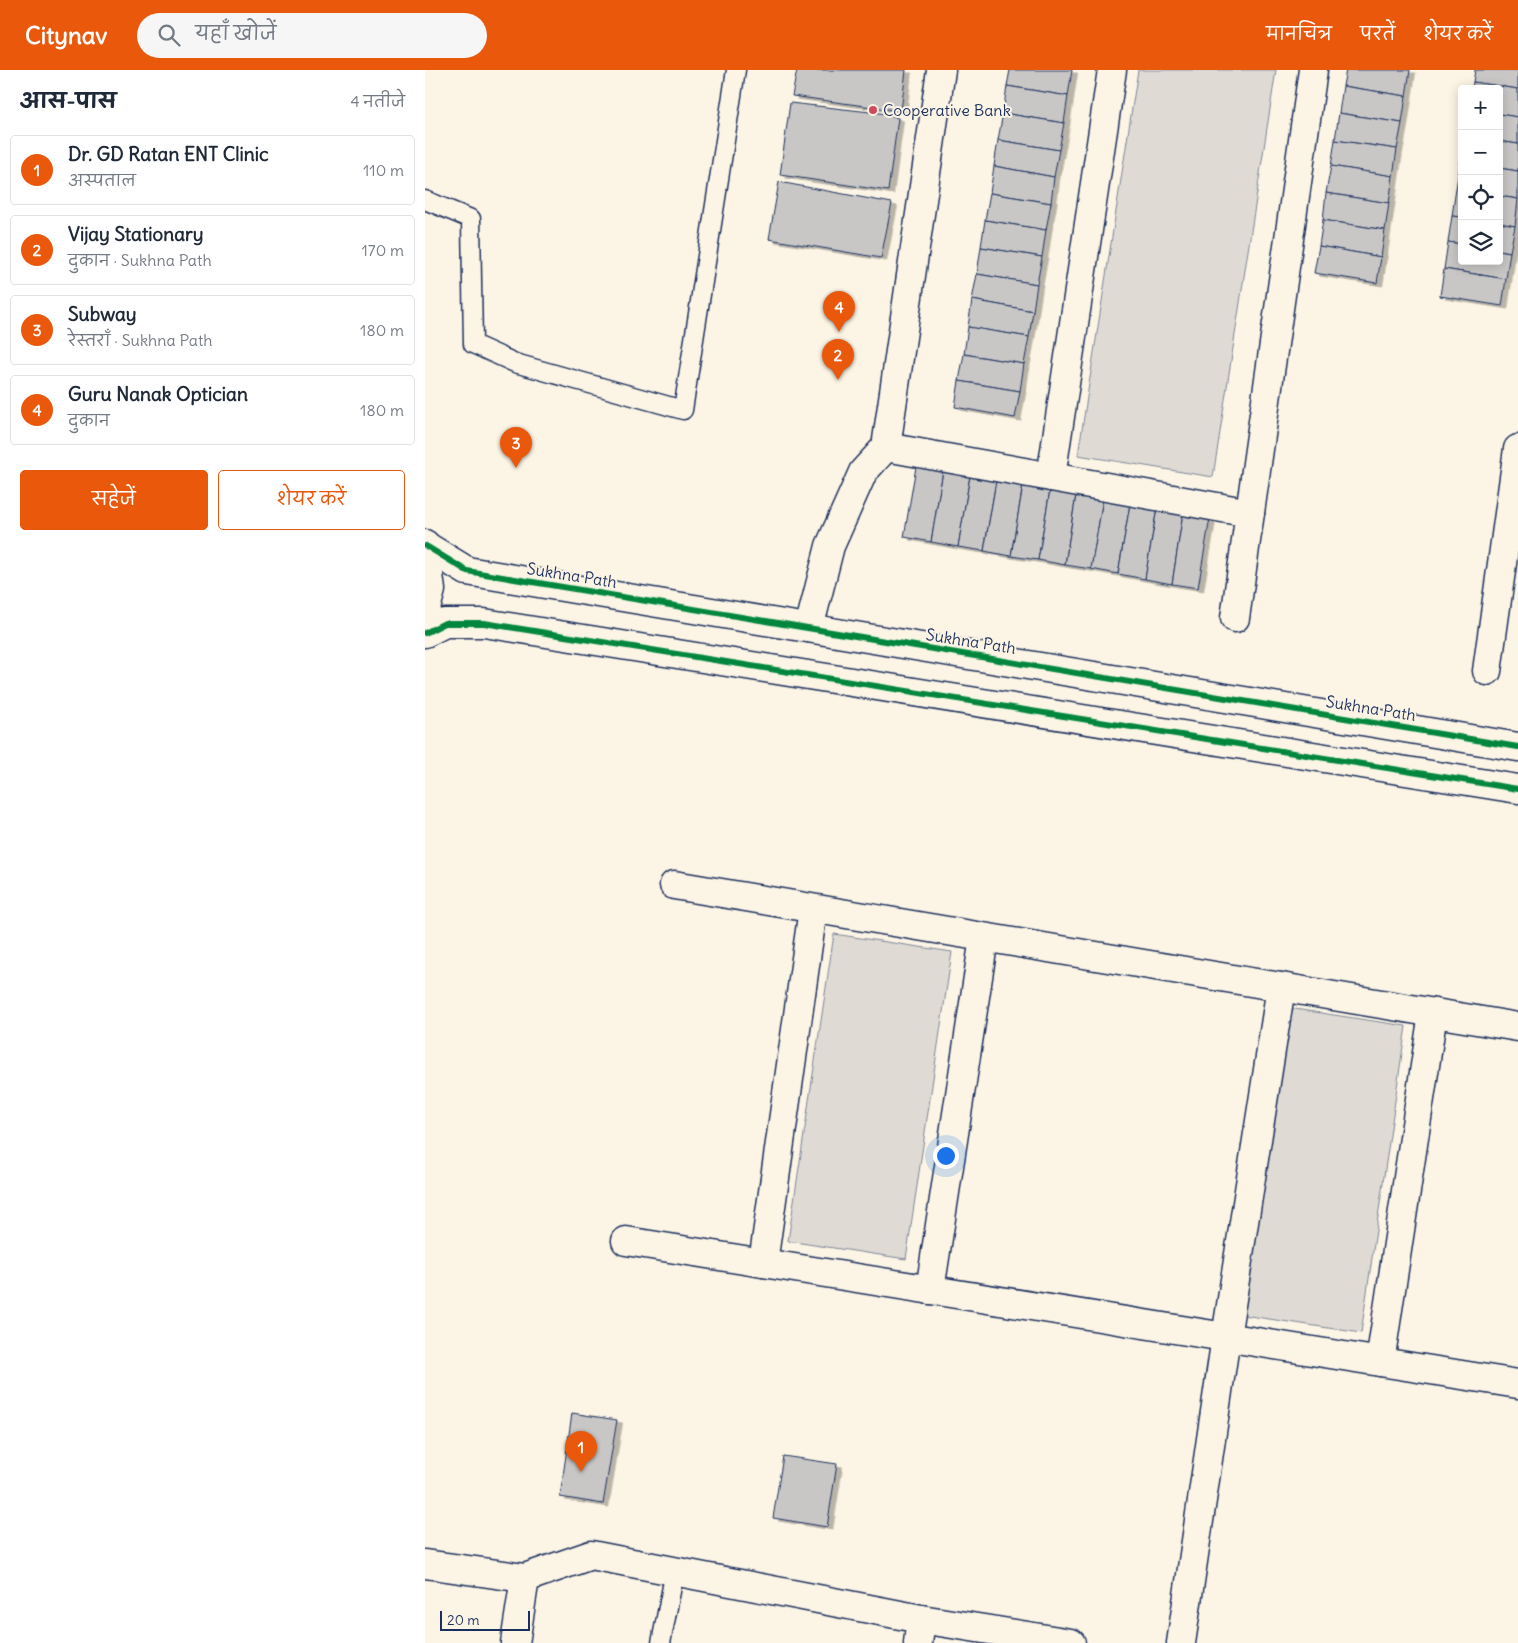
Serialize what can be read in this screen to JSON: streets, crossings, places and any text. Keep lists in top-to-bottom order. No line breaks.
{"streets":{"street":["Sukhna Path"]},"places":["Cooperative Bank"],"scale_bar":"20 m","page":{"header":"Citynav","search":"यहाँ खोजें","nav":["मानचित्र","परतें","शेयर करें"],"heading":["आस-पास","4 नतीजे"],"map_buttons":["+","−"],"list":[{"mark":"1","name":"Dr. GD Ratan ENT Clinic","note":"अस्पताल","value":"110 m"},{"mark":"2","name":"Vijay Stationary","note":"दुकान · Sukhna Path","value":"170 m"},{"mark":"3","name":"Subway","note":"रेस्तराँ · Sukhna Path","value":"180 m"},{"mark":"4","name":"Guru Nanak Optician","note":"दुकान","value":"180 m"}],"pins":["4","2","3","1"],"buttons":["सहेजें","शेयर करें"],"scale":"20 m"}}
